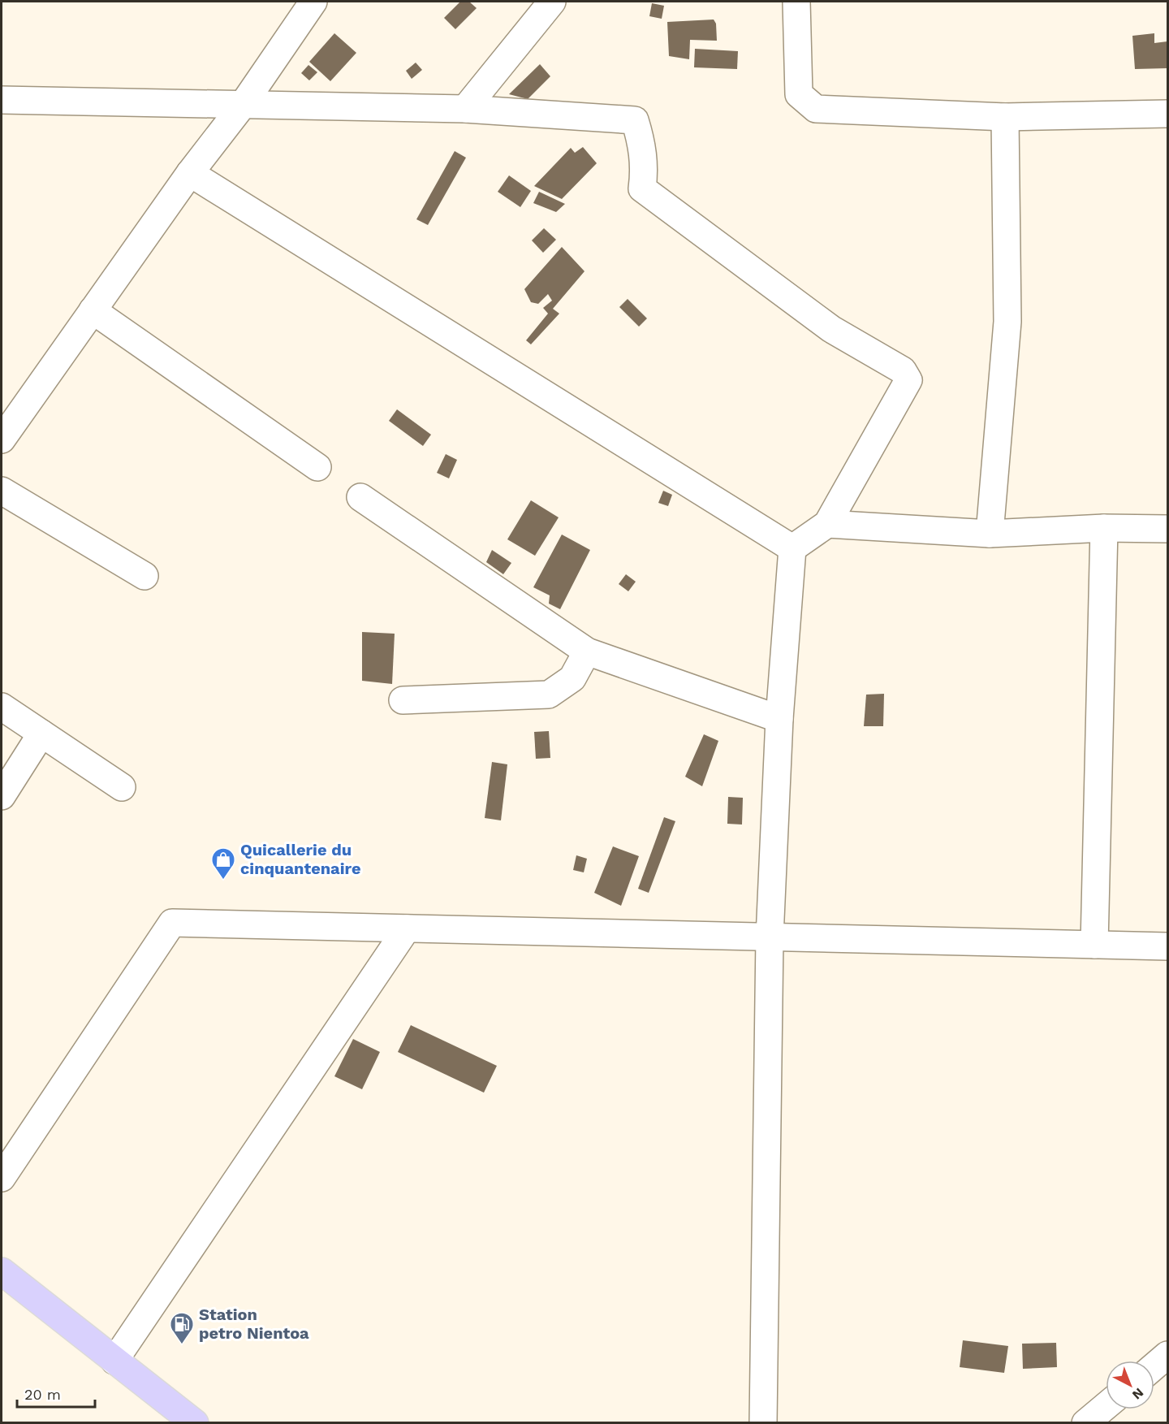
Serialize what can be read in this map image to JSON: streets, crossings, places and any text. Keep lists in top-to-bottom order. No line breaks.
{"places":{"shop":["Quicallerie du cinquantenaire"],"fuel station":["Station petro Nientoa"]},"scale_bar":"20 m","north":"bottom right"}
